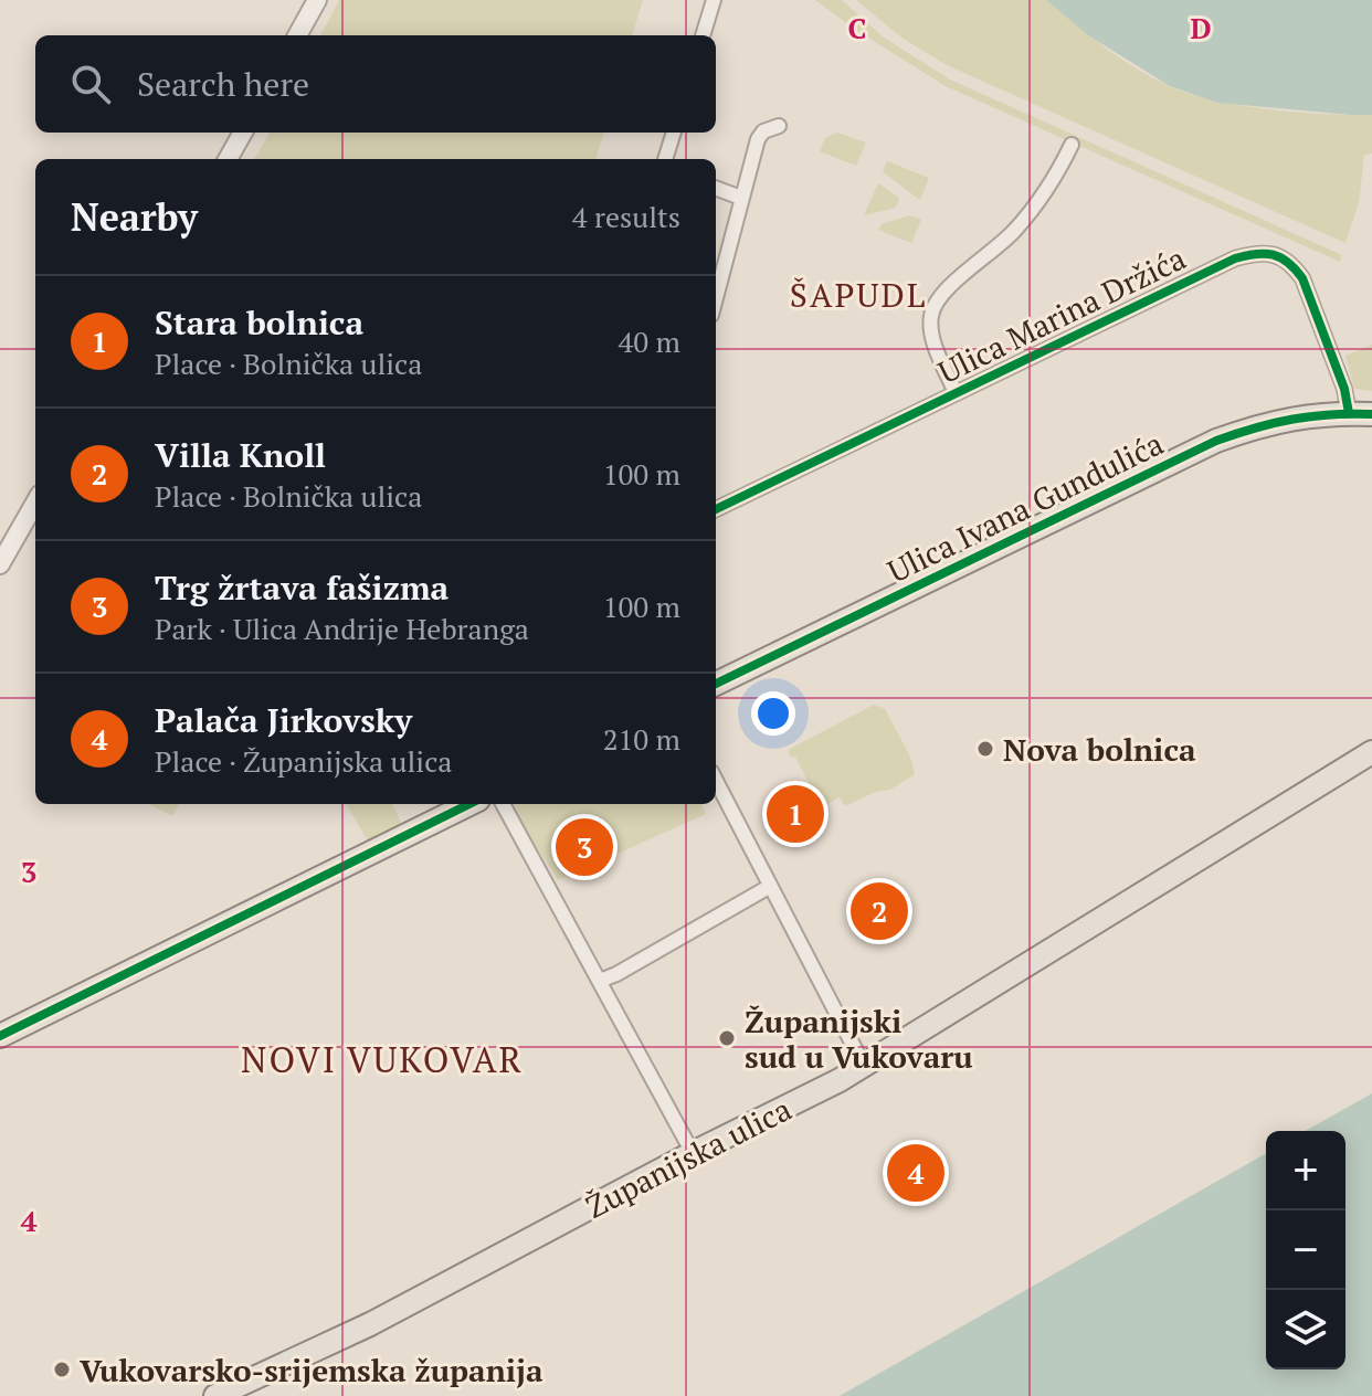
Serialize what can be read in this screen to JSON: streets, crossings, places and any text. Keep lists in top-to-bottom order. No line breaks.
{"streets":{"main road":["Ulica Ivana Gundulića","Županijska ulica"],"street":["Ulica Marina Držića"]},"crossings":[["Ulica Marina Držića","Ulica Ivana Gundulića"]],"districts":["ŠAPUDL","NOVI VUKOVAR"],"places":["Nova bolnica","Županijski sud u Vukovaru","Vukovarsko-srijemska županija"],"page":{"search":"Search here","heading":["Nearby","4 results"],"list":[{"mark":"1","name":"Stara bolnica","note":"Place · Bolnička ulica","value":"40 m"},{"mark":"2","name":"Villa Knoll","note":"Place · Bolnička ulica","value":"100 m"},{"mark":"3","name":"Trg žrtava fašizma","note":"Park · Ulica Andrije Hebranga","value":"100 m"},{"mark":"4","name":"Palača Jirkovsky","note":"Place · Županijska ulica","value":"210 m"}],"pins":["1","3","2","4"],"map_buttons":["+","−"]},"grid":{"columns":["C","D"],"rows":["3","4"]}}
